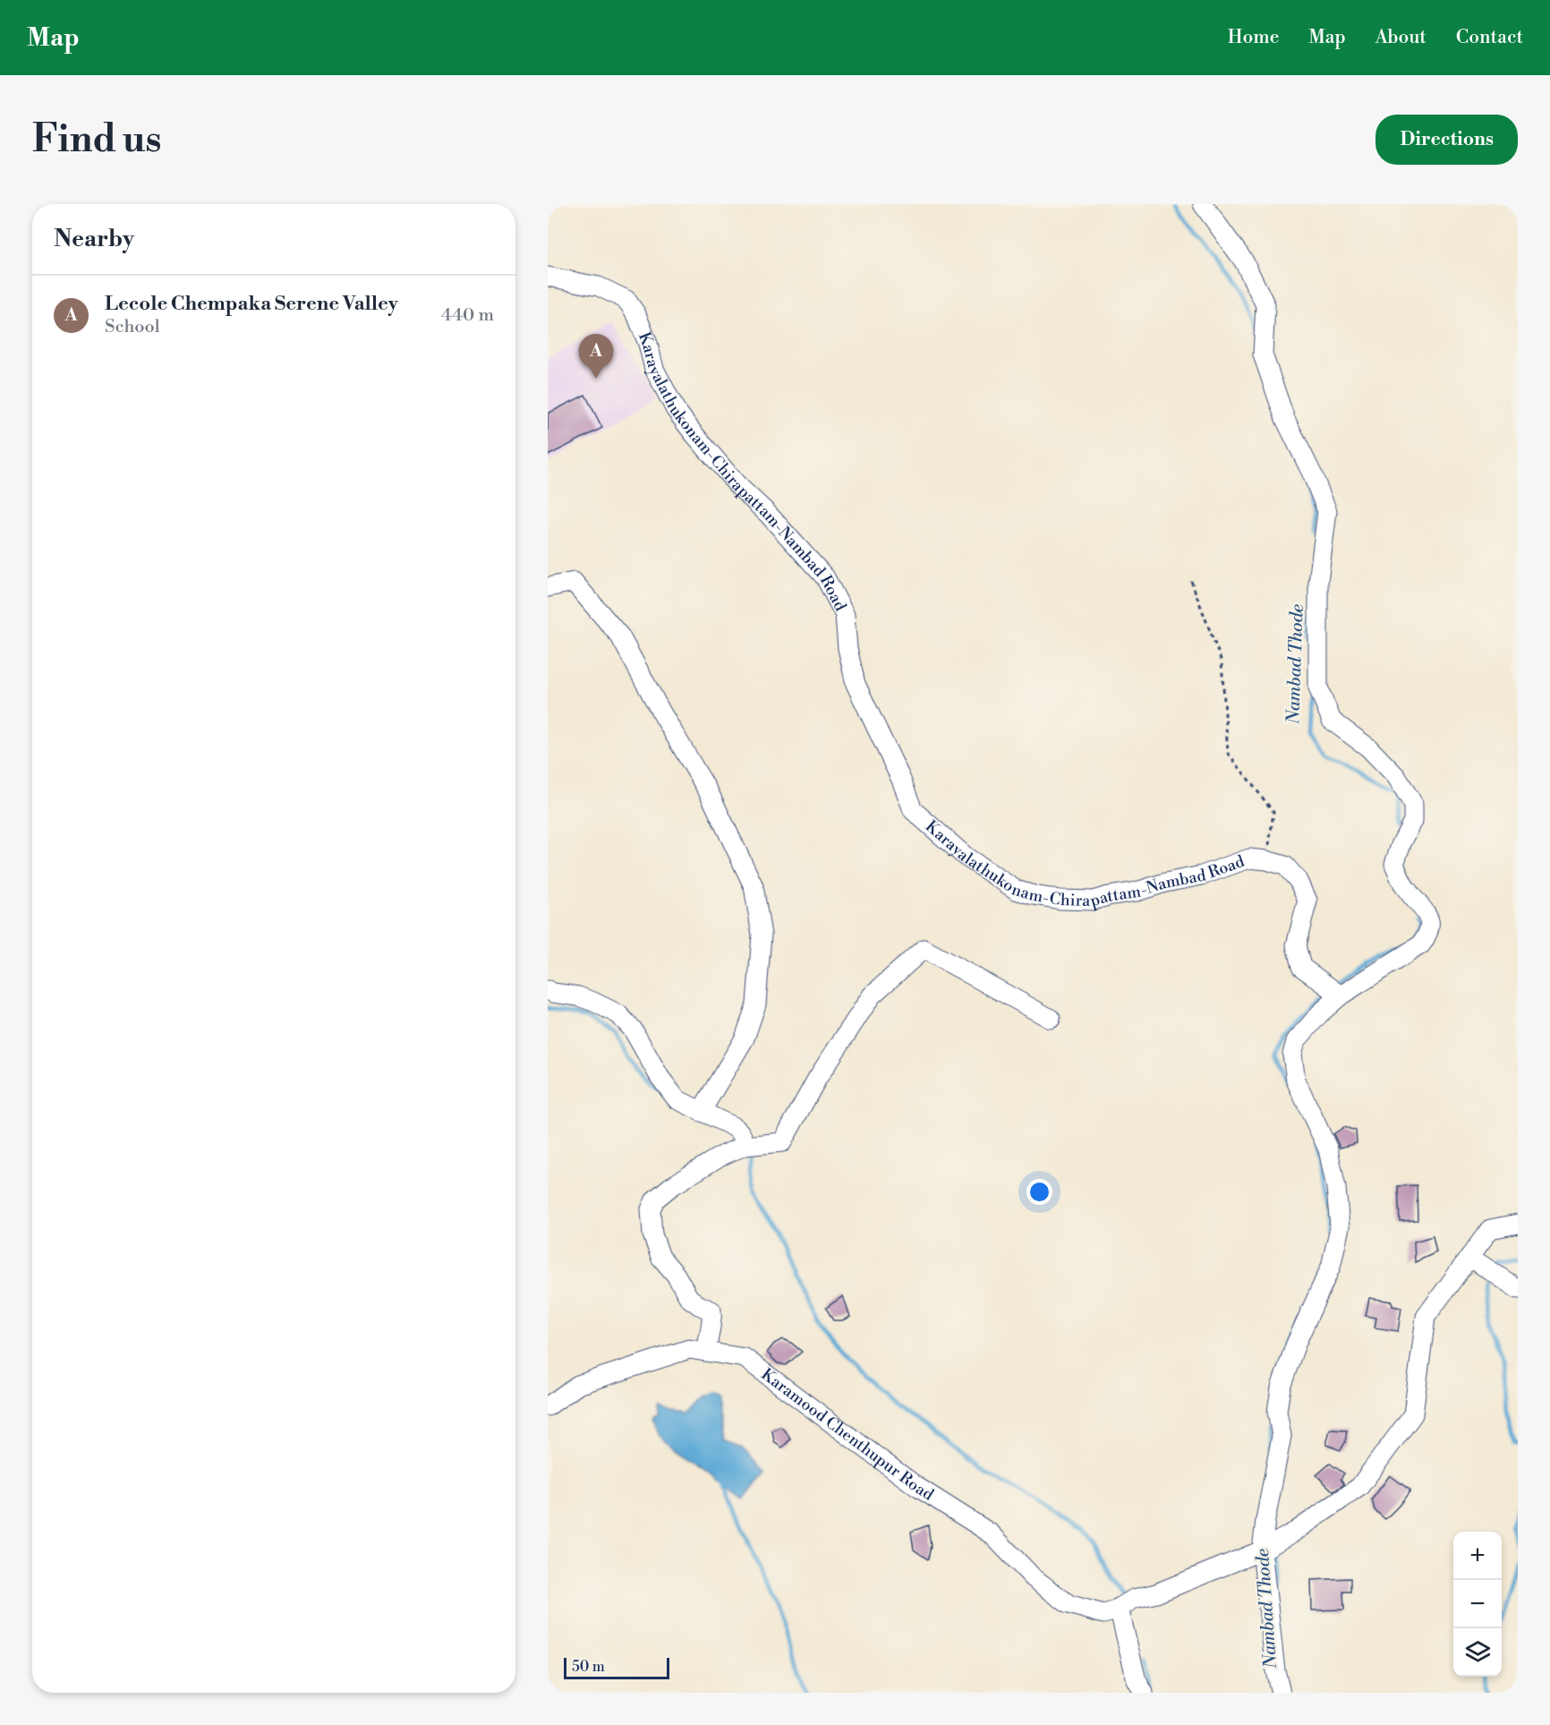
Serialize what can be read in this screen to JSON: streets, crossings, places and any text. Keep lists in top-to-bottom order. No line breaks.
{"streets":{"street":["Karayalathukonam-Chirapattam-Nambad Road","Karamood Chenthupur Road"]},"water":["Nambad Thode"],"scale_bar":"50 m","page":{"header":"Map","nav":["Home","Map","About","Contact"],"buttons":"Directions","title":"Find us","heading":"Nearby","list":[{"mark":"A","name":"Lecole Chempaka Serene Valley","note":"School","value":"440 m"}],"pins":"A","map_buttons":["+","−"],"scale":"50 m"}}
